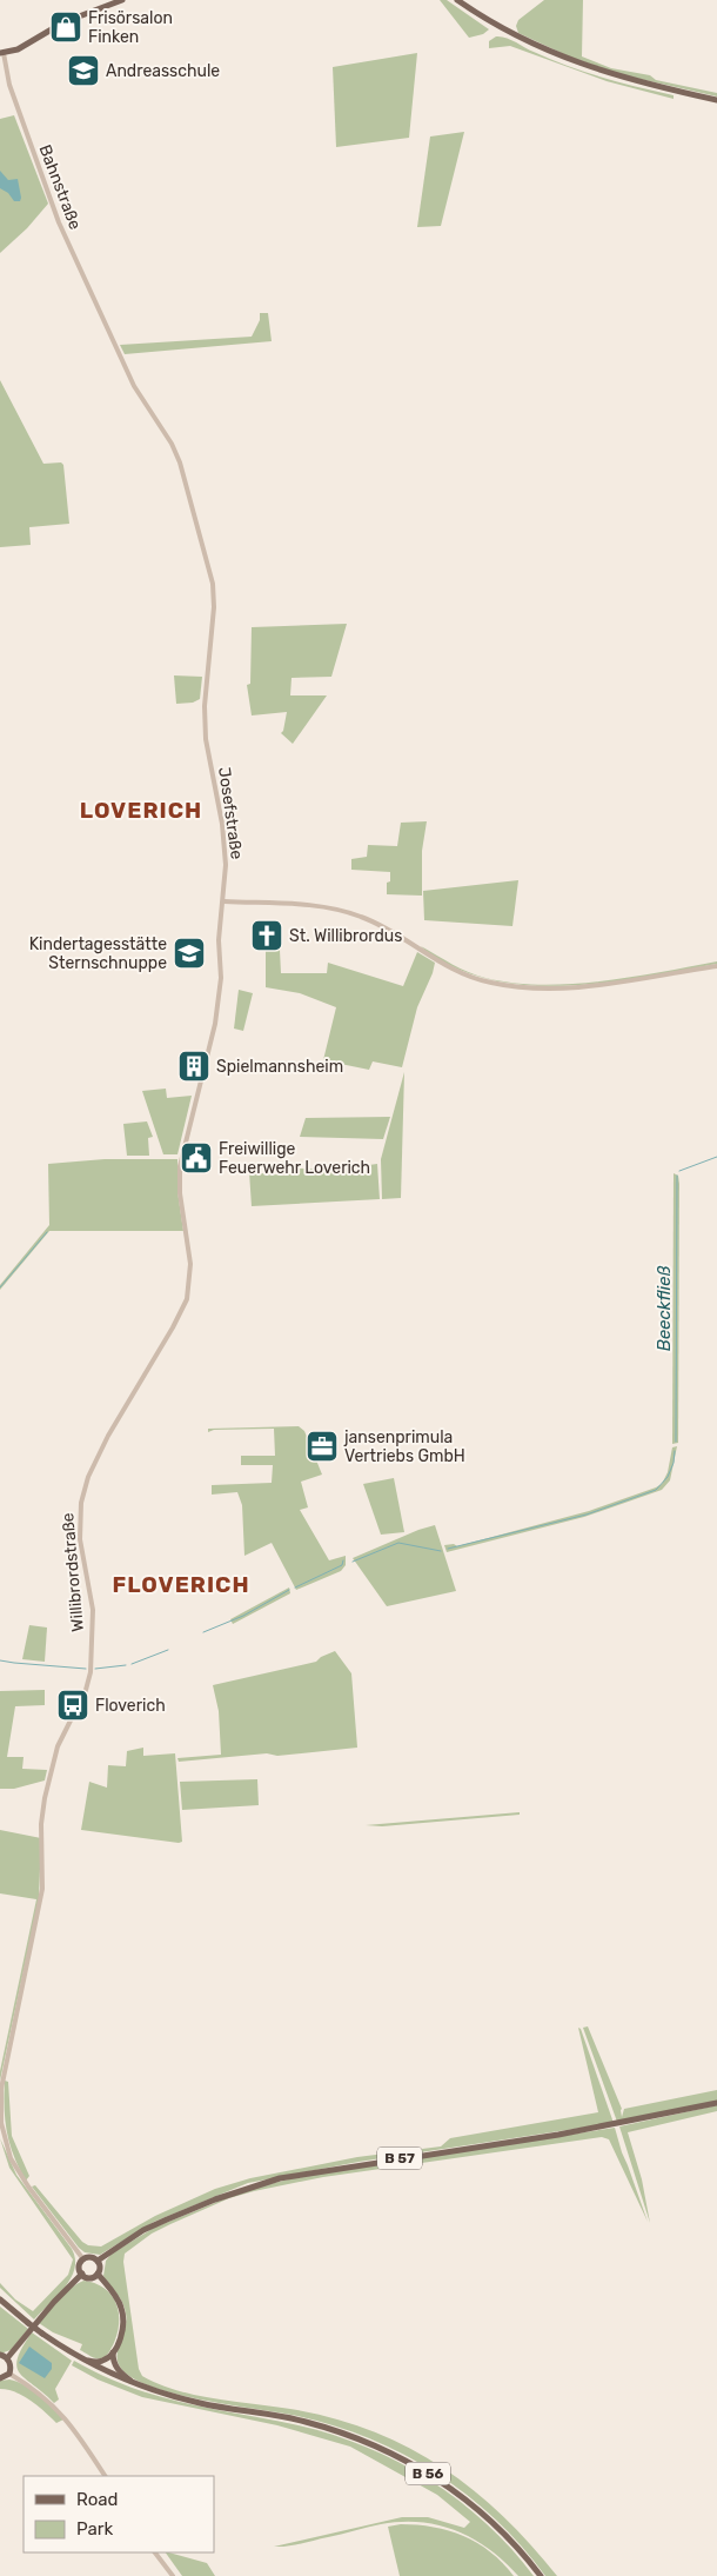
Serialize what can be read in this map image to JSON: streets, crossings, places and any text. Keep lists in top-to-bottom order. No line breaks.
{"streets":{"main road":["B 57","B 56"],"street":["Bahnstraße","Josefstraße","Willibrordstraße"]},"crossings":[["Bahnstraße","Josefstraße"],["Josefstraße","Willibrordstraße"],["Willibrordstraße","B 57"]],"districts":["LOVERICH","FLOVERICH"],"water":["Beeckfließ"],"places":{"shop":["Frisörsalon Finken"],"school or university":["Andreasschule","Kindertagesstätte Sternschnuppe"],"church":["St. Willibrordus"],"building":["Spielmannsheim"],"public building":["Freiwillige Feuerwehr Loverich"],"office":["jansenprimula Vertriebs GmbH"],"bus stop":["Floverich"]},"legend":["Road","Park"]}
